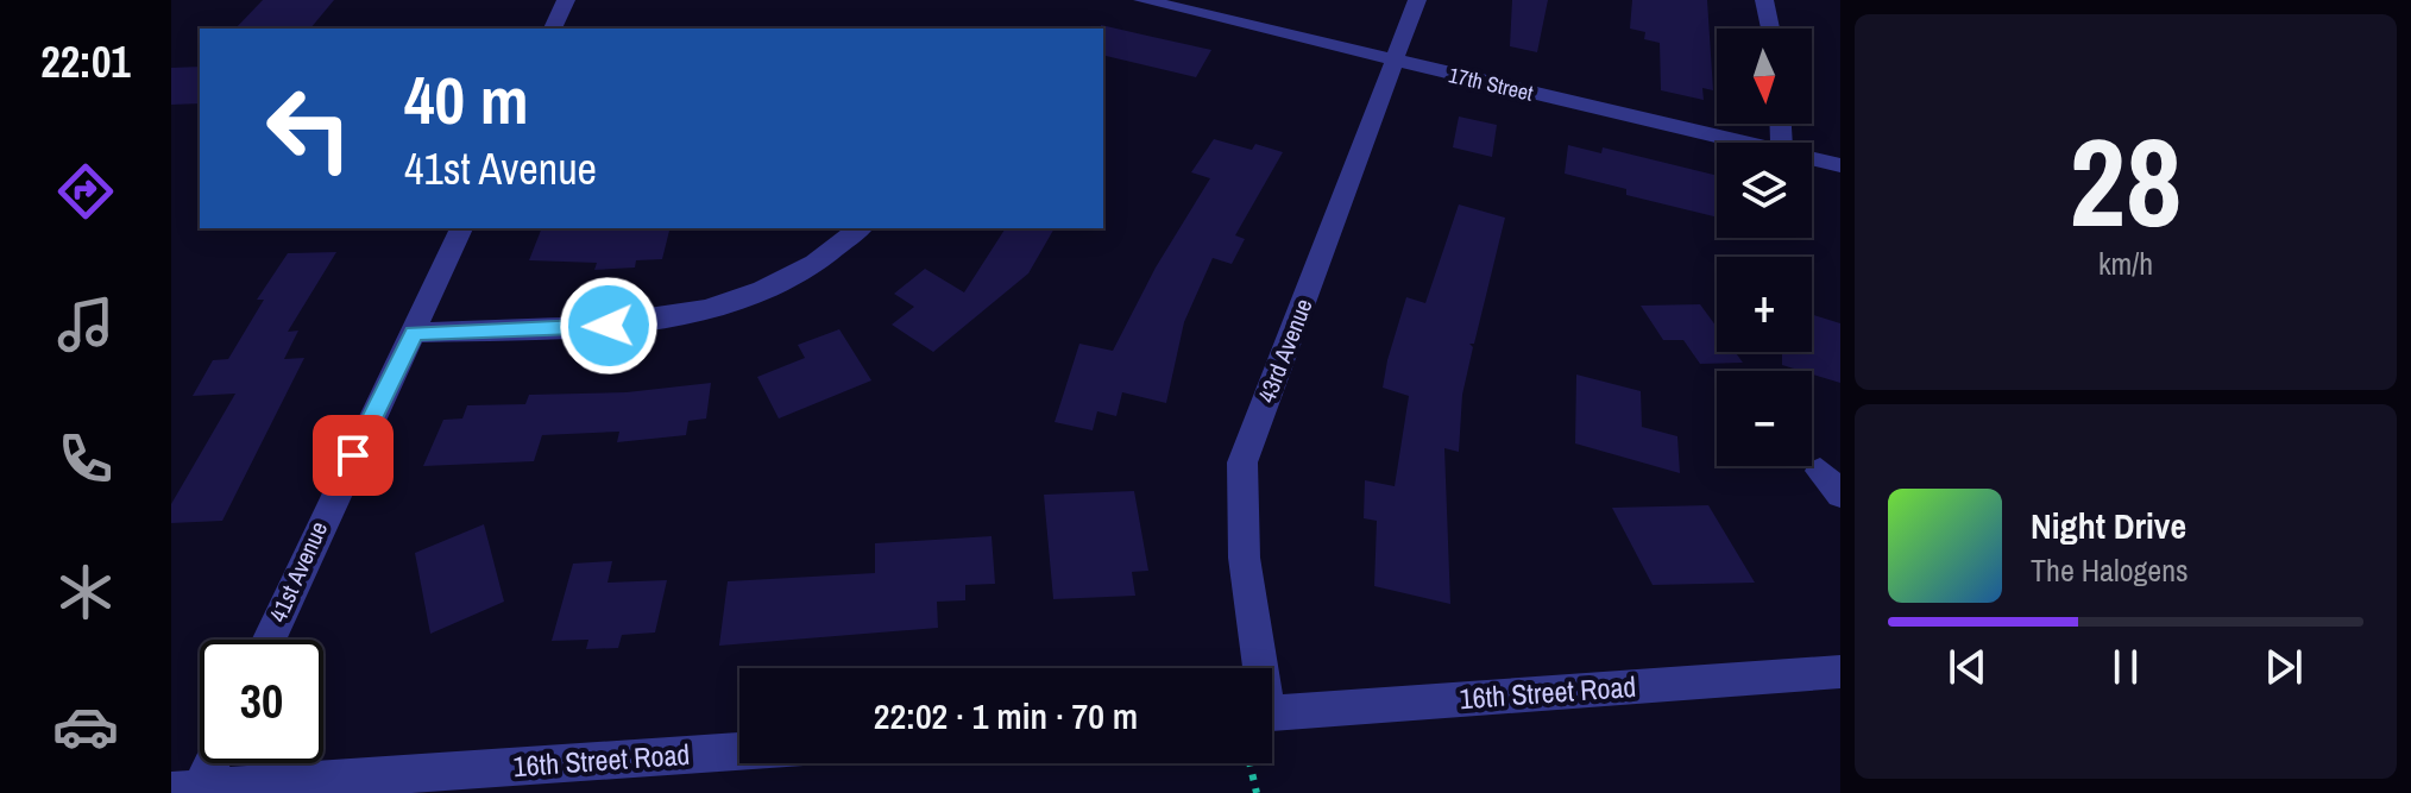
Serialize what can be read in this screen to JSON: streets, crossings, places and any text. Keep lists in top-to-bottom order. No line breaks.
{"streets":{"street":["17th Street","43rd Avenue","41st Avenue","16th Street Road"]},"crossings":[["17th Street","43rd Avenue"]],"north":"bottom","page":{"tabs":"22:01","tile":["28","km/h"],"map_buttons":["+","−"],"turn":["40 m","41st Avenue"],"song":["Night Drive","The Halogens"],"limit":"30","trip":"22:02 · 1 min · 70 m"}}
